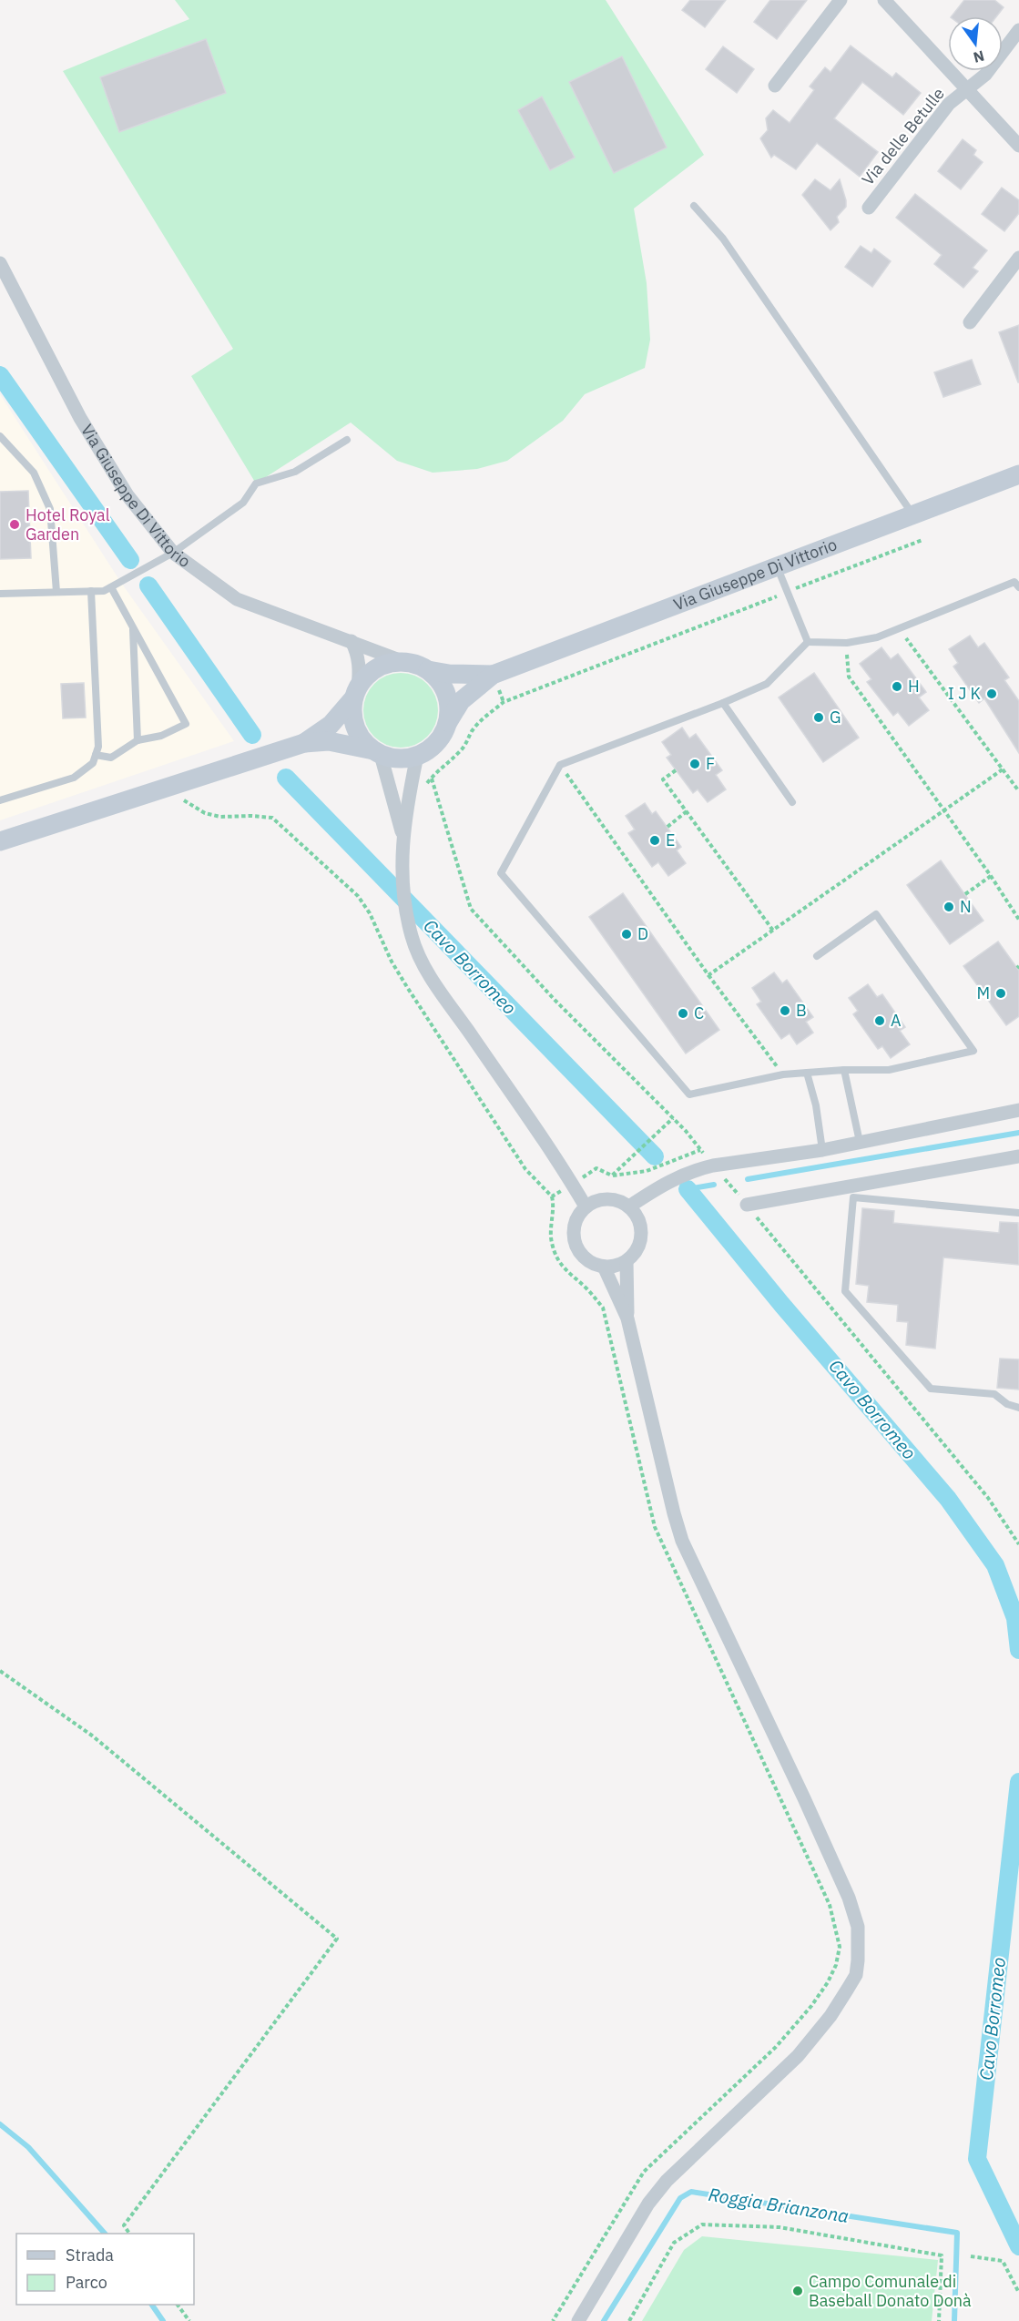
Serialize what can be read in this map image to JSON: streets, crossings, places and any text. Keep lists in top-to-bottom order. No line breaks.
{"streets":{"main road":["Via Giuseppe Di Vittorio"],"street":["Via delle Betulle"]},"water":["Cavo Borromeo","Roggia Brianzona"],"places":["Hotel Royal Garden","H","I J K","G","F","E","N","D","M","B","C","A","Campo Comunale di Baseball Donato Donà"],"legend":["Strada","Parco"],"north":"bottom"}
